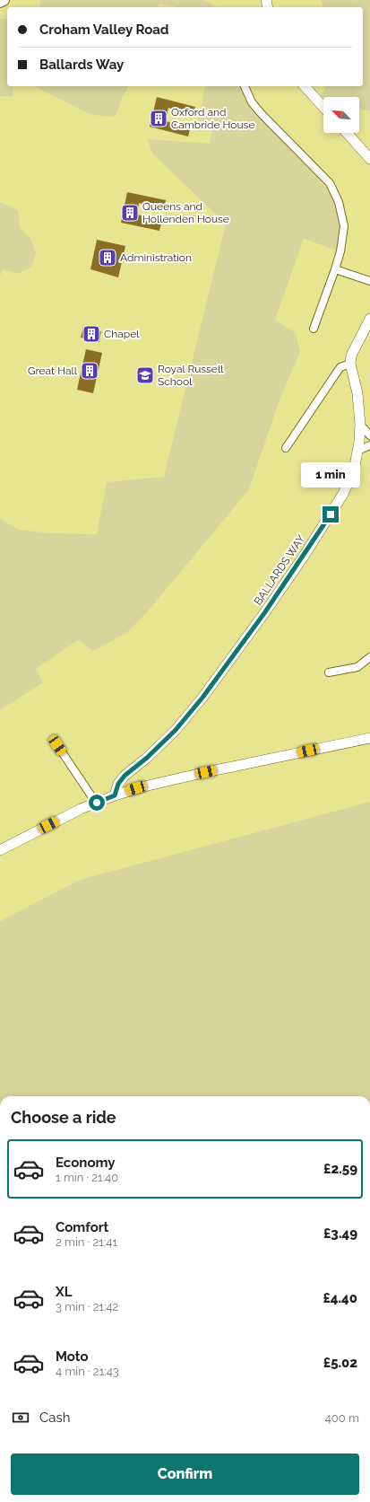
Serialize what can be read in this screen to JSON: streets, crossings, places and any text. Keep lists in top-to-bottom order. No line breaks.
{"streets":{"street":["BALLARDS WAY"]},"places":{"building":["Oxford and Cambride House","Queens and Hollenden House","Administration","Chapel","Great Hall"],"school or university":["Royal Russell School"]},"north":"top left","page":{"banner":["Croham Valley Road","Ballards Way"],"bubble":"1 min","heading":"Choose a ride","list":[{"name":"Economy","note":"1 min · 21:40","value":"£2.59"},{"name":"Comfort","note":"2 min · 21:41","value":"£3.49"},{"name":"XL","note":"3 min · 21:42","value":"£4.40"},{"name":"Moto","note":"4 min · 21:43","value":"£5.02"}],"pay":["Cash","400 m"],"buttons":"Confirm"}}
